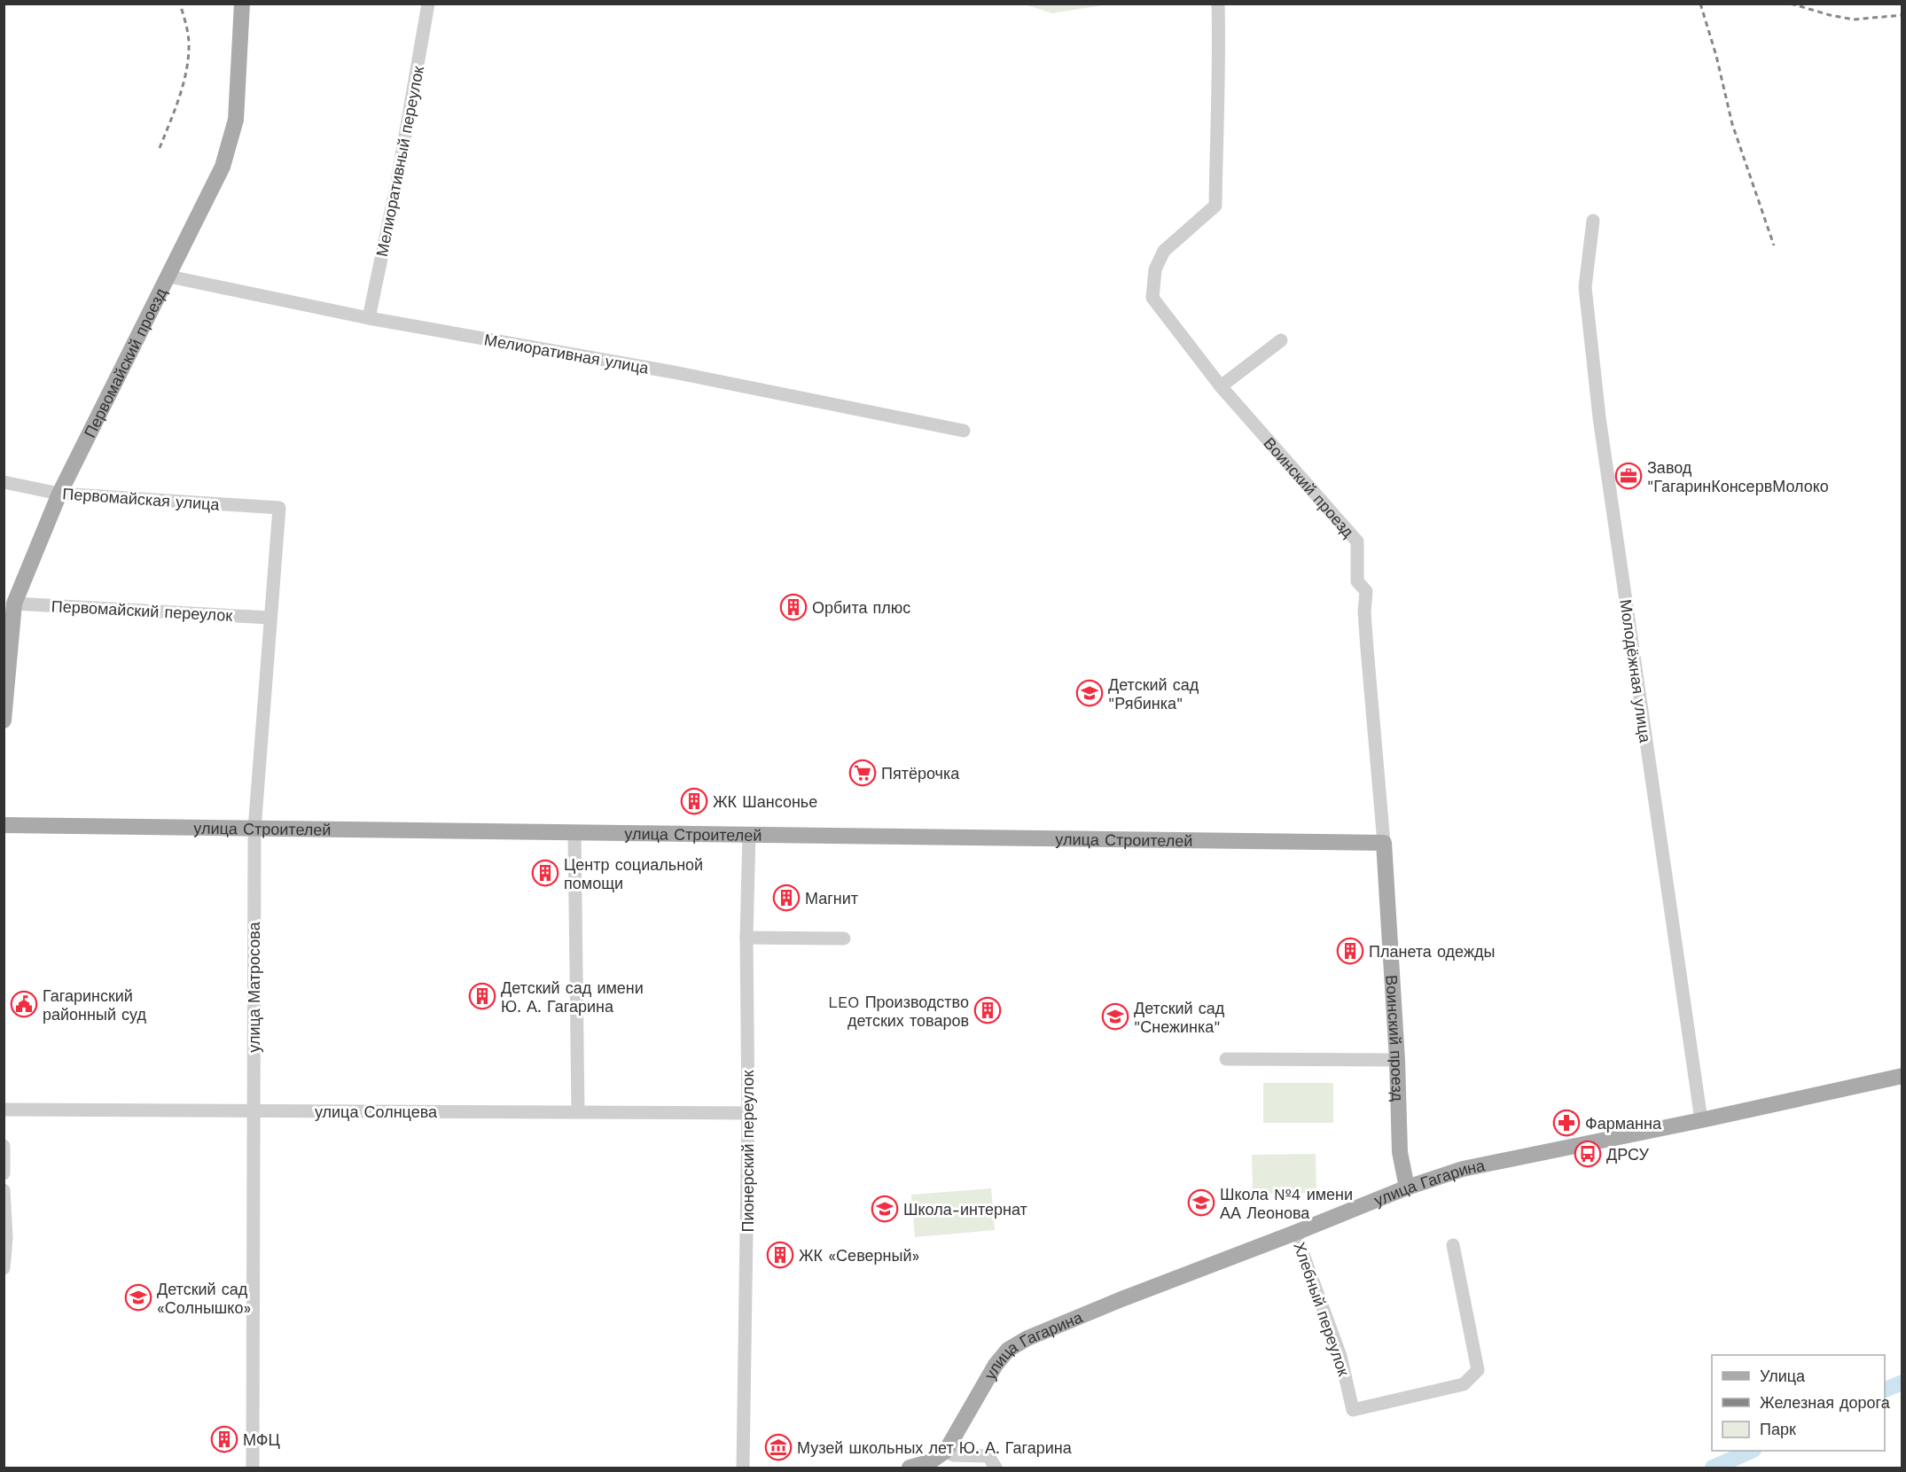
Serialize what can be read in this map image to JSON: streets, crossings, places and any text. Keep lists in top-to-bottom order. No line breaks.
{"streets":{"main road":["Первомайский проезд","Воинский проезд","улица Строителей","улица Гагарина"],"street":["Мелиоративный переулок","Мелиоративная улица","Первомайская улица","Первомайский переулок","Молодёжная улица","улица Матросова","улица Солнцева","Пионерский переулок","Хлебный переулок"]},"crossings":[["Мелиоративный переулок","Мелиоративная улица"],["Мелиоративная улица","Первомайский проезд"],["Первомайский проезд","Первомайская улица"],["Первомайский проезд","Первомайский переулок"],["Воинский проезд","улица Строителей"],["Воинский проезд","улица Гагарина"],["Первомайская улица","улица Матросова"],["Первомайский переулок","улица Матросова"],["Молодёжная улица","улица Гагарина"],["улица Строителей","улица Матросова"],["улица Строителей","Пионерский переулок"],["улица Матросова","улица Солнцева"],["улица Солнцева","Пионерский переулок"],["улица Гагарина","Хлебный переулок"]],"places":{"office":["Завод \"ГагаринКонсервМолоко"],"building":["Орбита плюс","ЖК Шансонье","Центр социальной помощи","Магнит","Планета одежды","Детский сад имени Ю. А. Гагарина","LEO Производство детских товаров","ЖК «Северный»","МФЦ"],"school or university":["Детский сад \"Рябинка\"","Детский сад \"Снежинка\"","Школа №4 имени АА Леонова","Школа-интернат","Детский сад «Солнышко»"],"supermarket":["Пятёрочка"],"public building":["Гагаринский районный суд"],"pharmacy":["Фарманна"],"bus stop":["ДРСУ"],"museum":["Музей школьных лет Ю. А. Гагарина"]},"legend":["Улица","Железная дорога","Парк"]}
